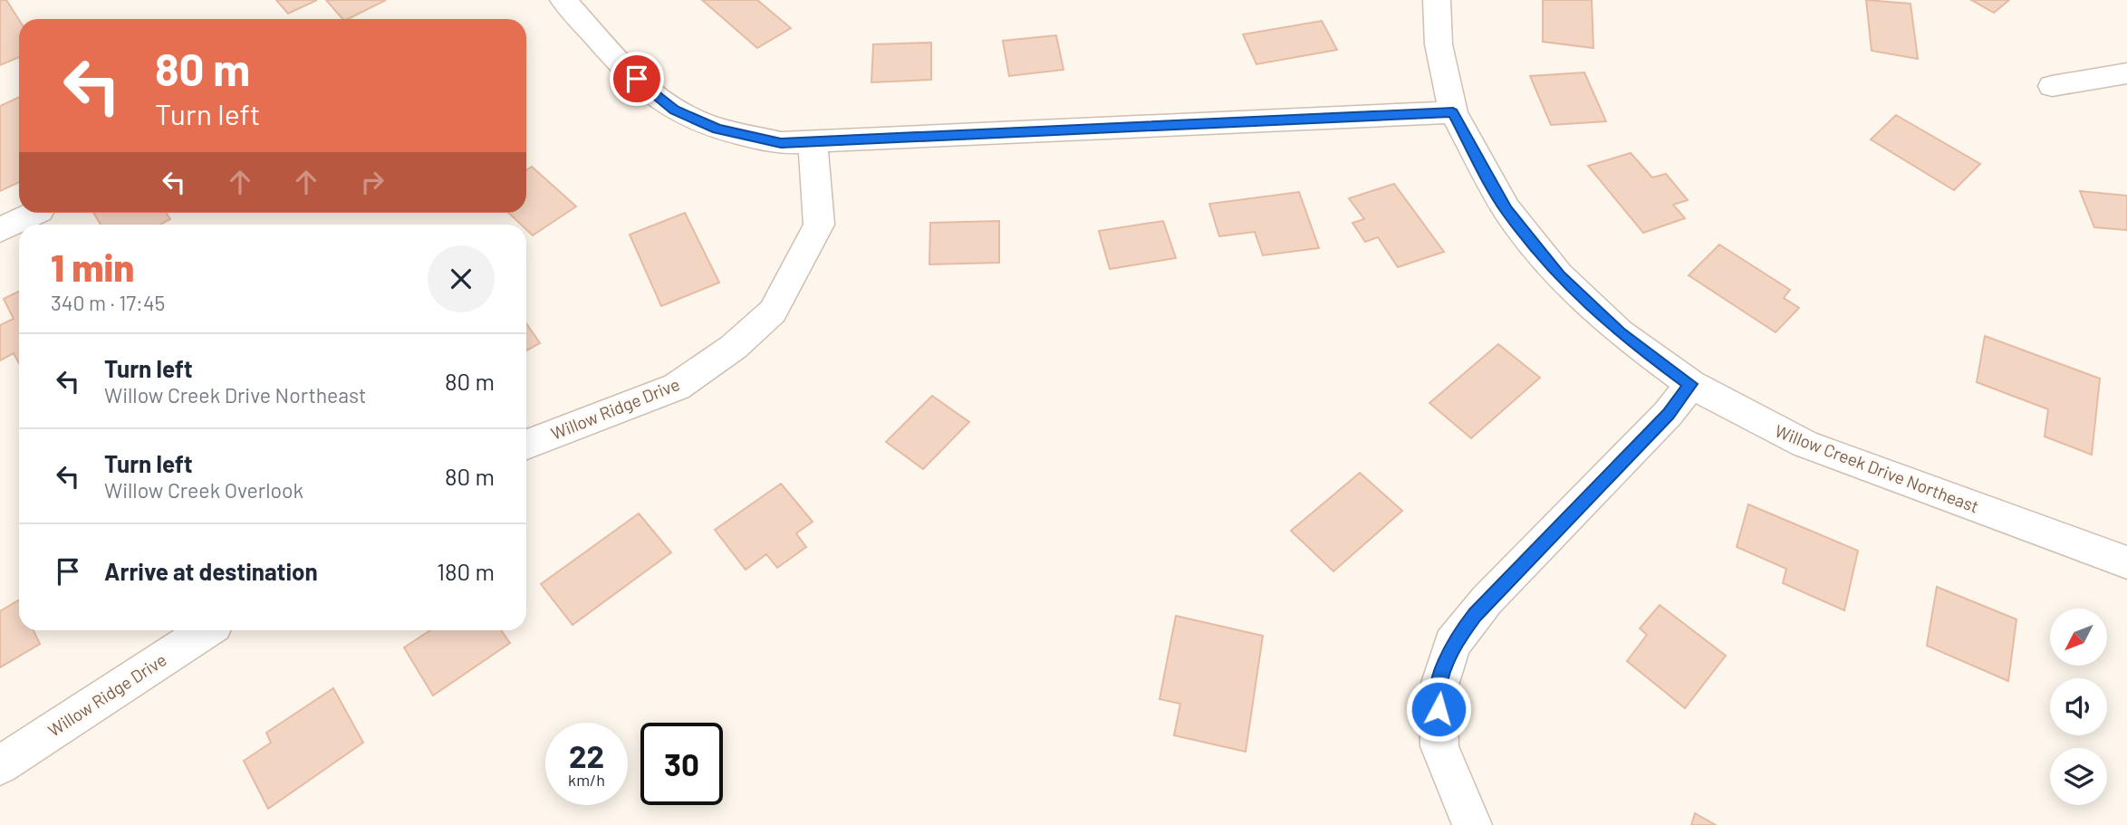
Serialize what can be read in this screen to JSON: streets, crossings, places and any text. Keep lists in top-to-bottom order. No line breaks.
{"streets":{"street":["Willow Ridge Drive","Willow Creek Drive Northeast"]},"north":"bottom left","page":{"turn":["80 m","Turn left"],"heading":["1 min","340 m · 17:45"],"list":[{"name":"Turn left","note":"Willow Creek Drive Northeast","value":"80 m"},{"name":"Turn left","note":"Willow Creek Overlook","value":"80 m"},{"name":"Arrive at destination","value":"180 m"}],"speed":"22 km/h","limit":"30"}}
